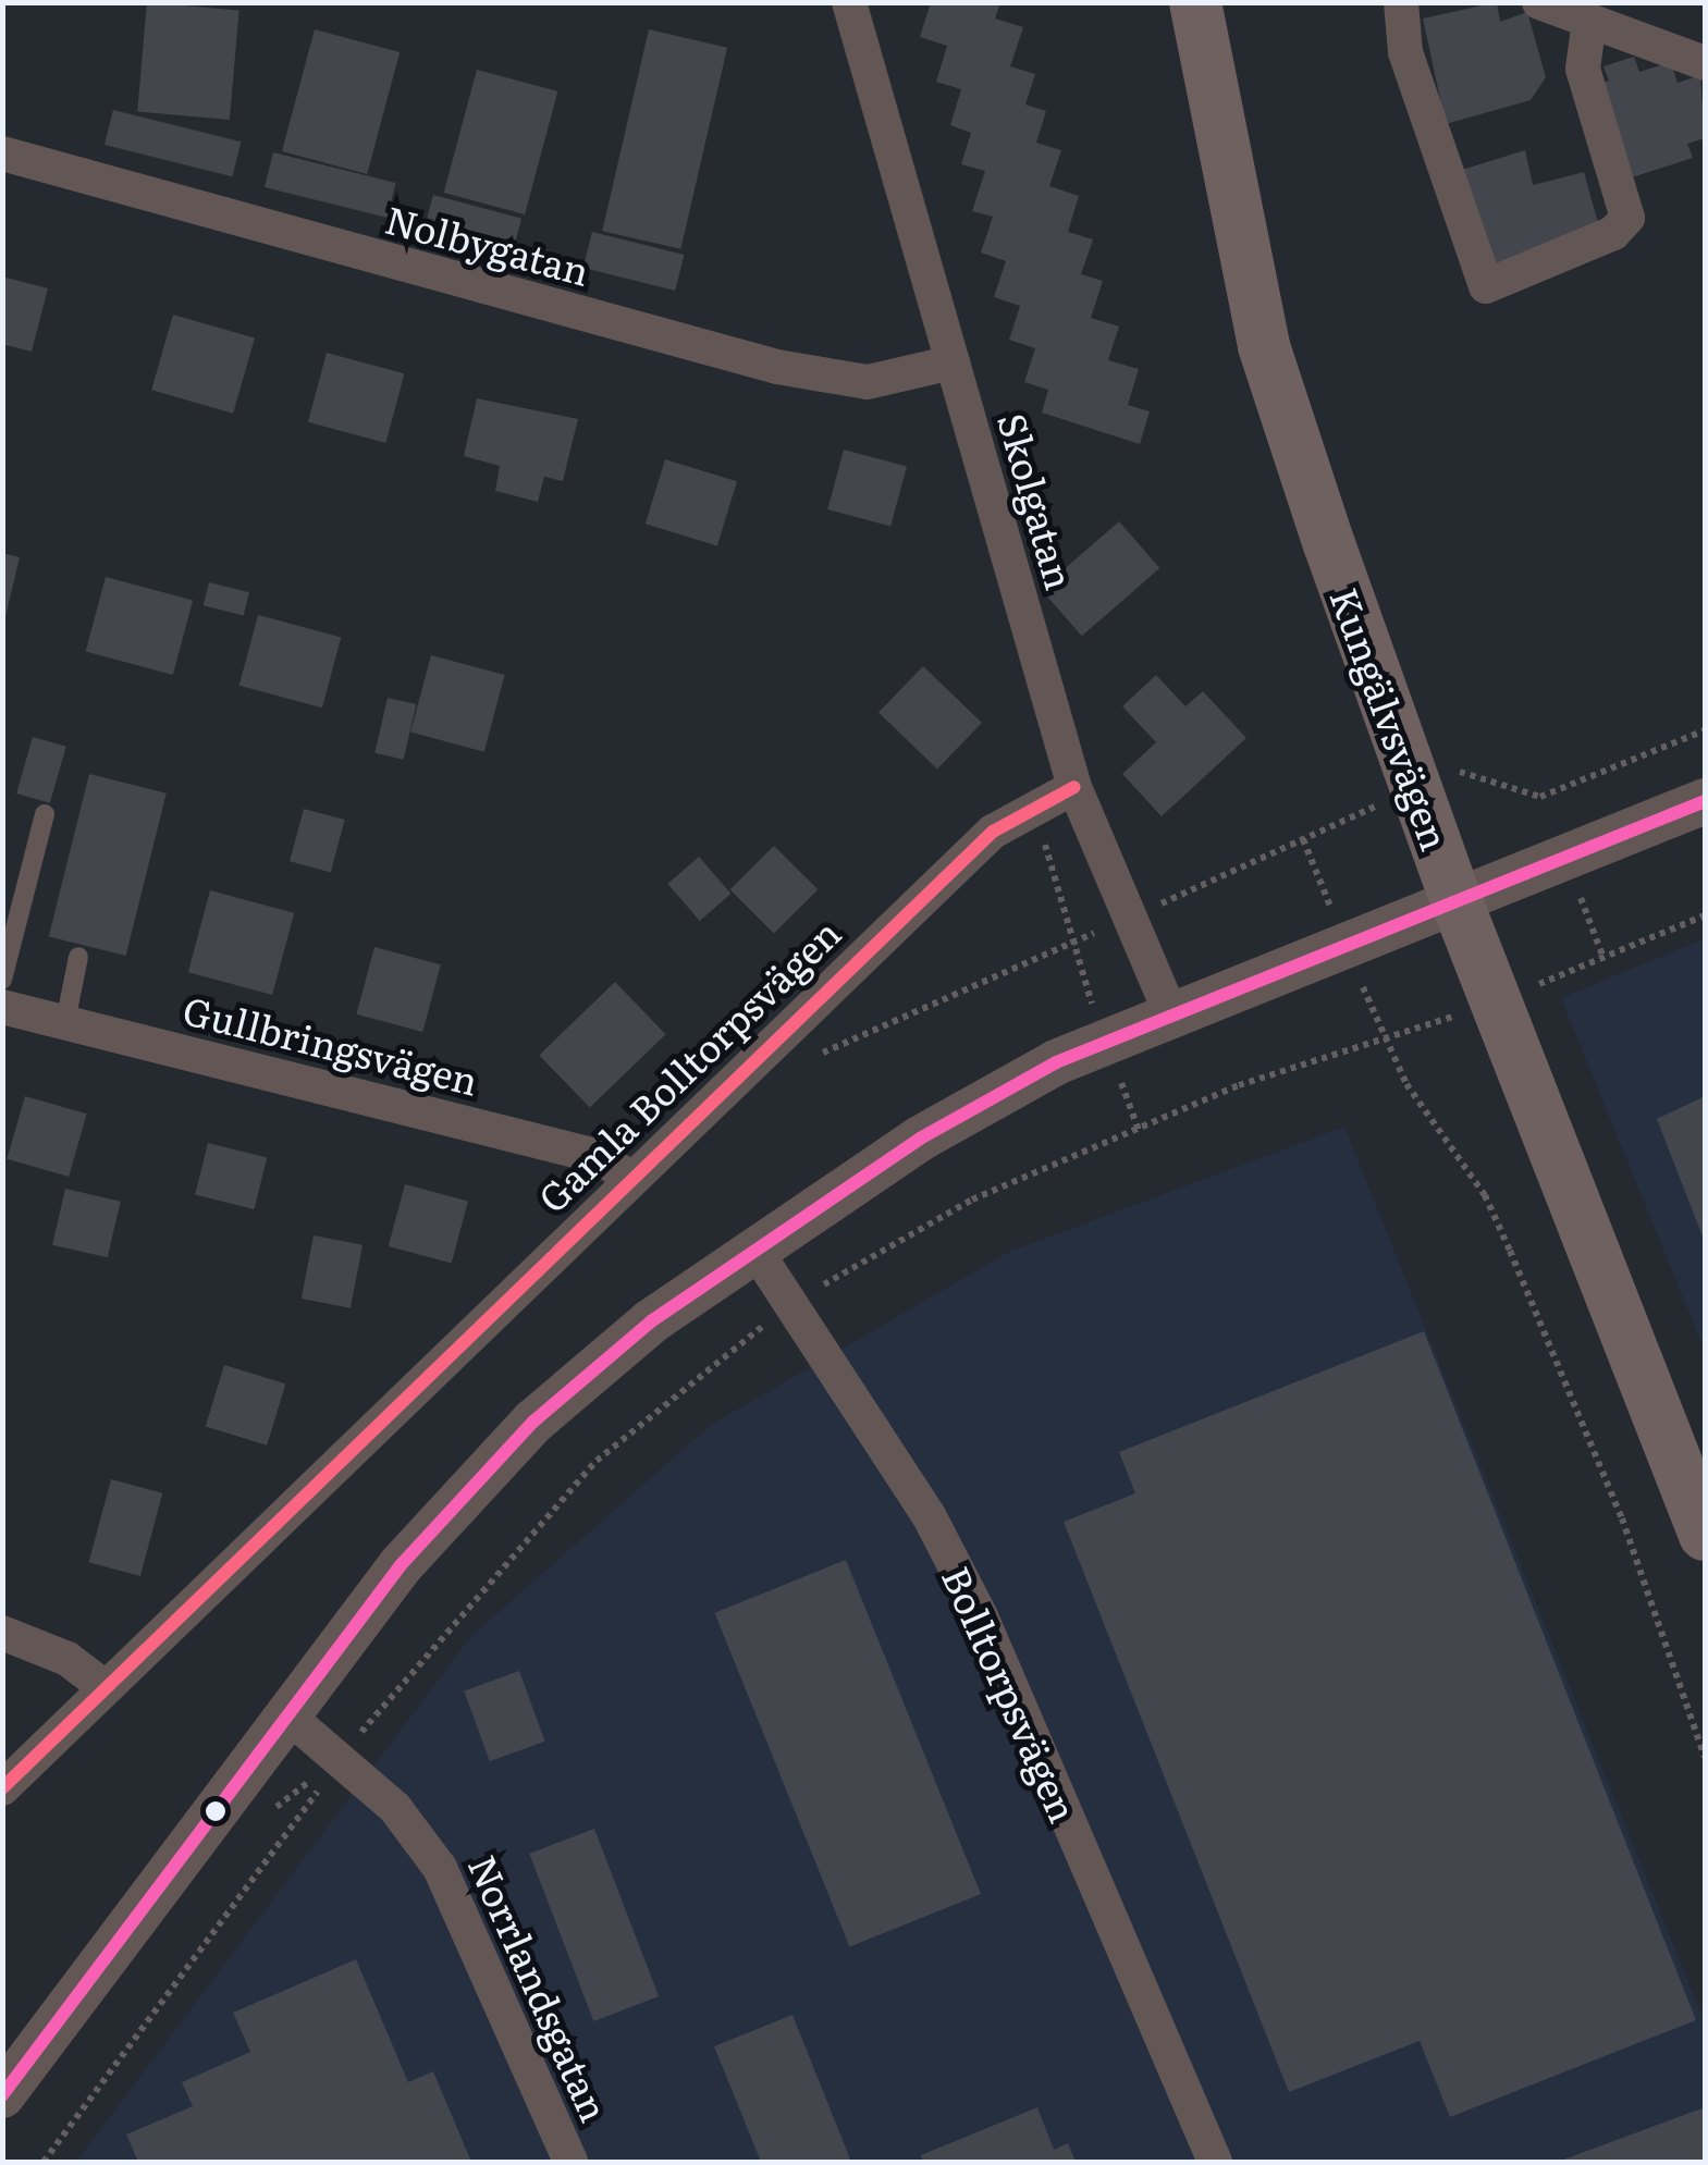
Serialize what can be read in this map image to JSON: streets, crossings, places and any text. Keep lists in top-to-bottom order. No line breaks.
{"streets":{"main road":["Kungälvsvägen"],"street":["Nolbygatan","Skolgatan","Gullbringsvägen","Gamla Bolltorpsvägen","Bolltorpsvägen","Norrlandsgatan"]},"crossings":[["Nolbygatan","Skolgatan"],["Skolgatan","Gamla Bolltorpsvägen"],["Gullbringsvägen","Gamla Bolltorpsvägen"]]}
